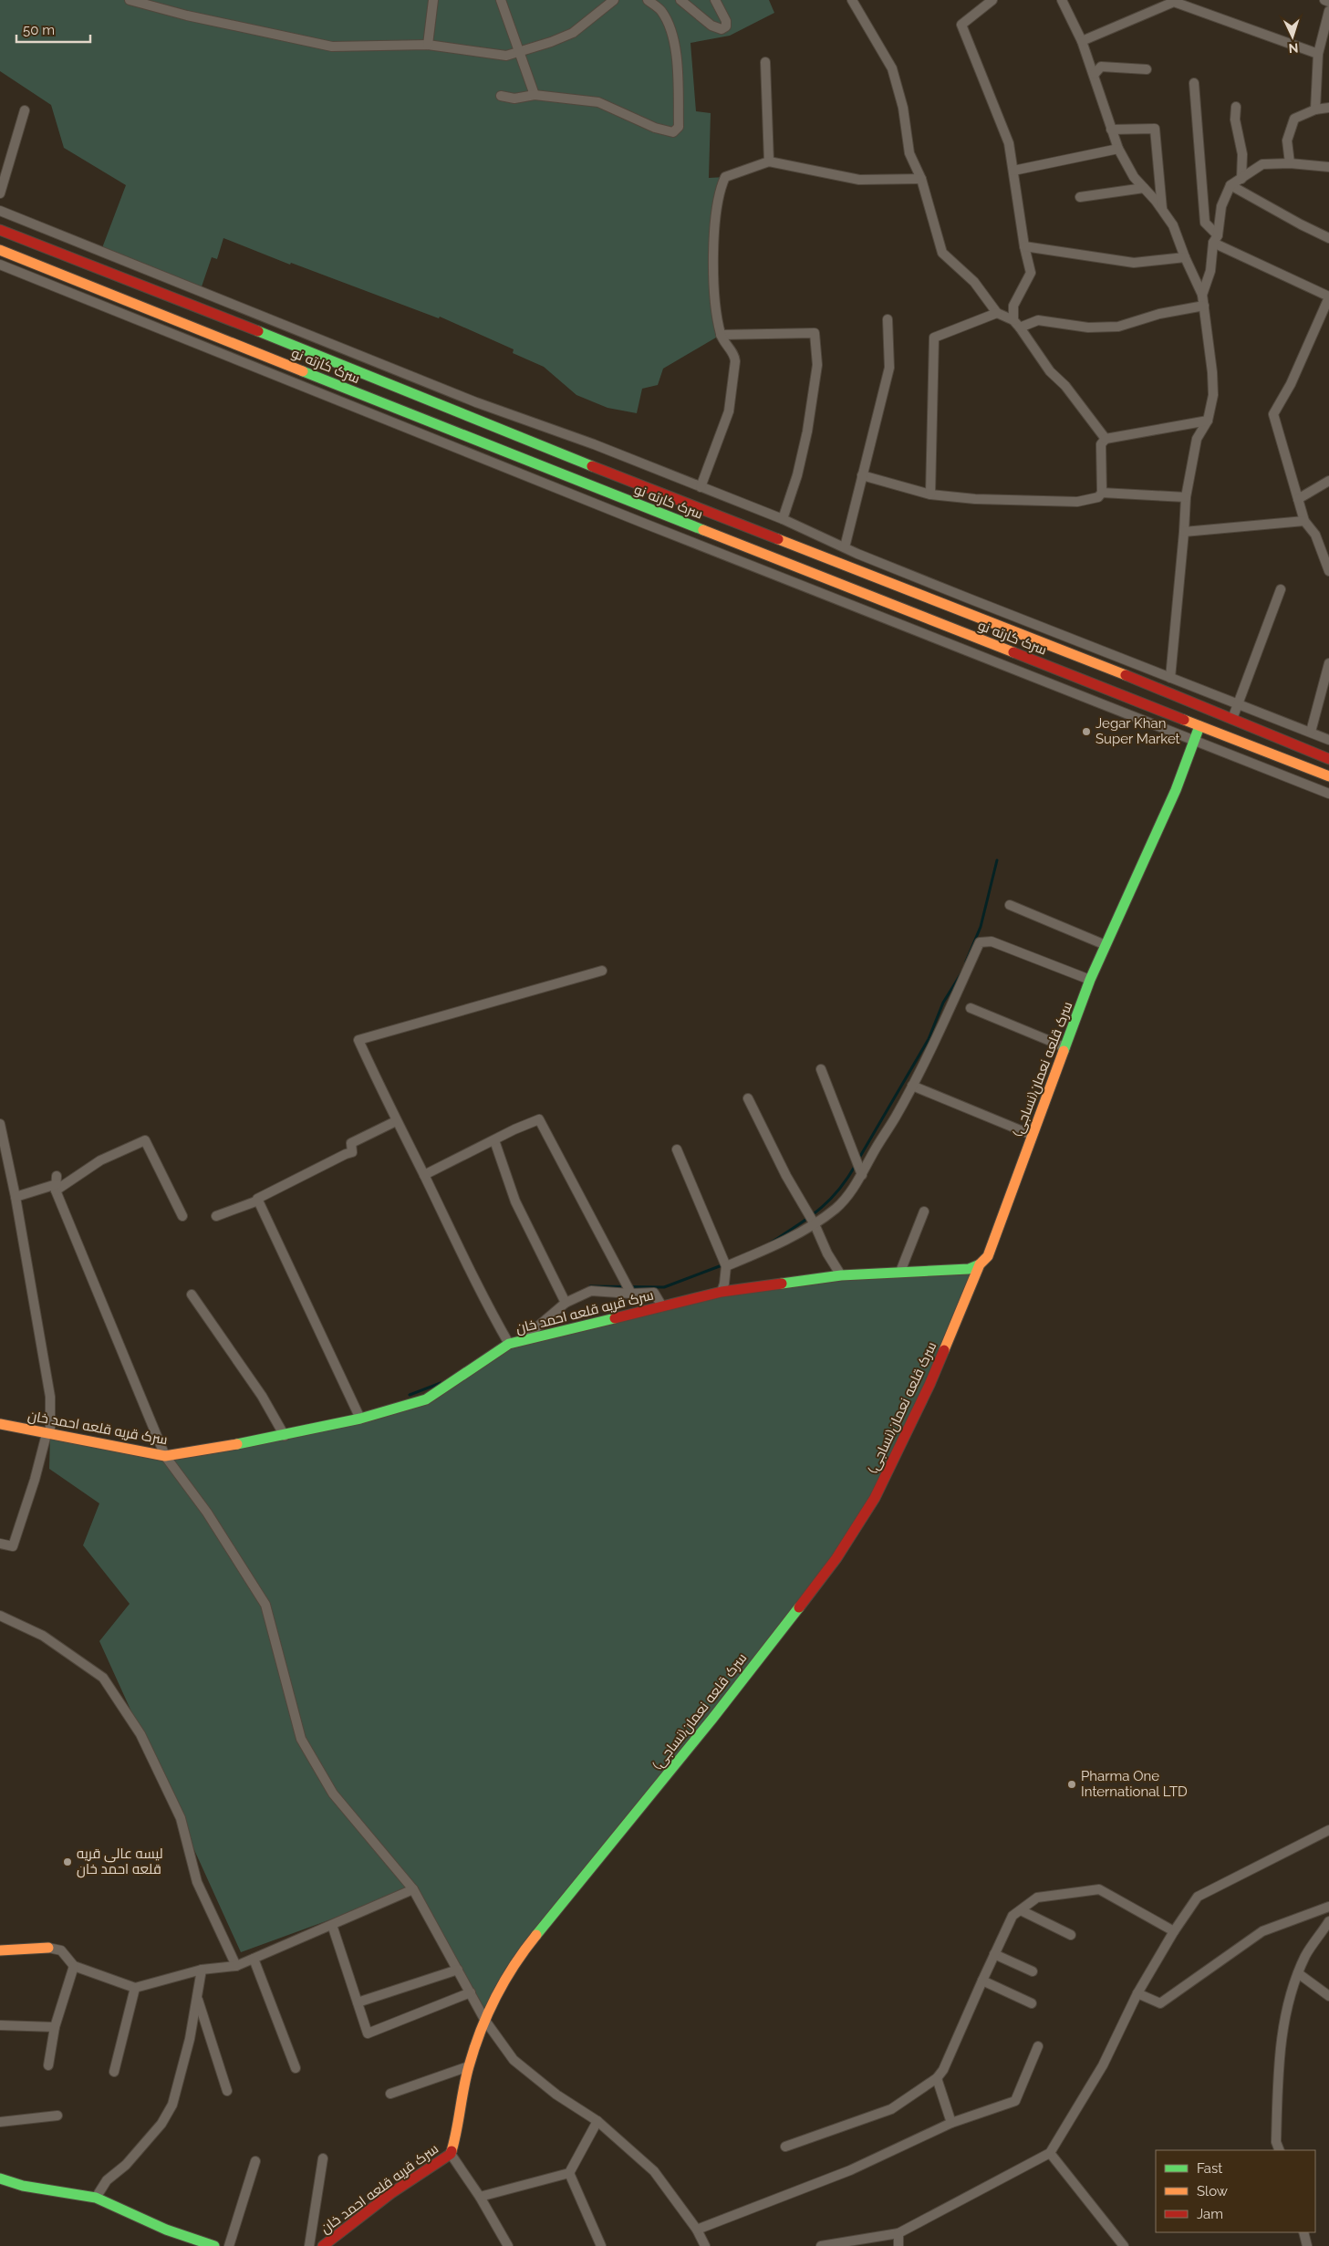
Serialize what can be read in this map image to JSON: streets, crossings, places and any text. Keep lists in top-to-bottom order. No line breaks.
{"streets":{"main road":["سرک کارته نو","سرک قلعه نعمان(نساجی)","سرک قریه قلعه احمد خان"]},"crossings":[["سرک کارته نو","سرک قلعه نعمان(نساجی)"],["سرک قلعه نعمان(نساجی)","سرک قریه قلعه احمد خان"]],"places":["Jegar Khan Super Market","Pharma One International LTD","لیسه عالی قریه قلعه احمد خان"],"legend":["Fast","Slow","Jam"],"scale_bar":"50 m","north":"bottom"}
